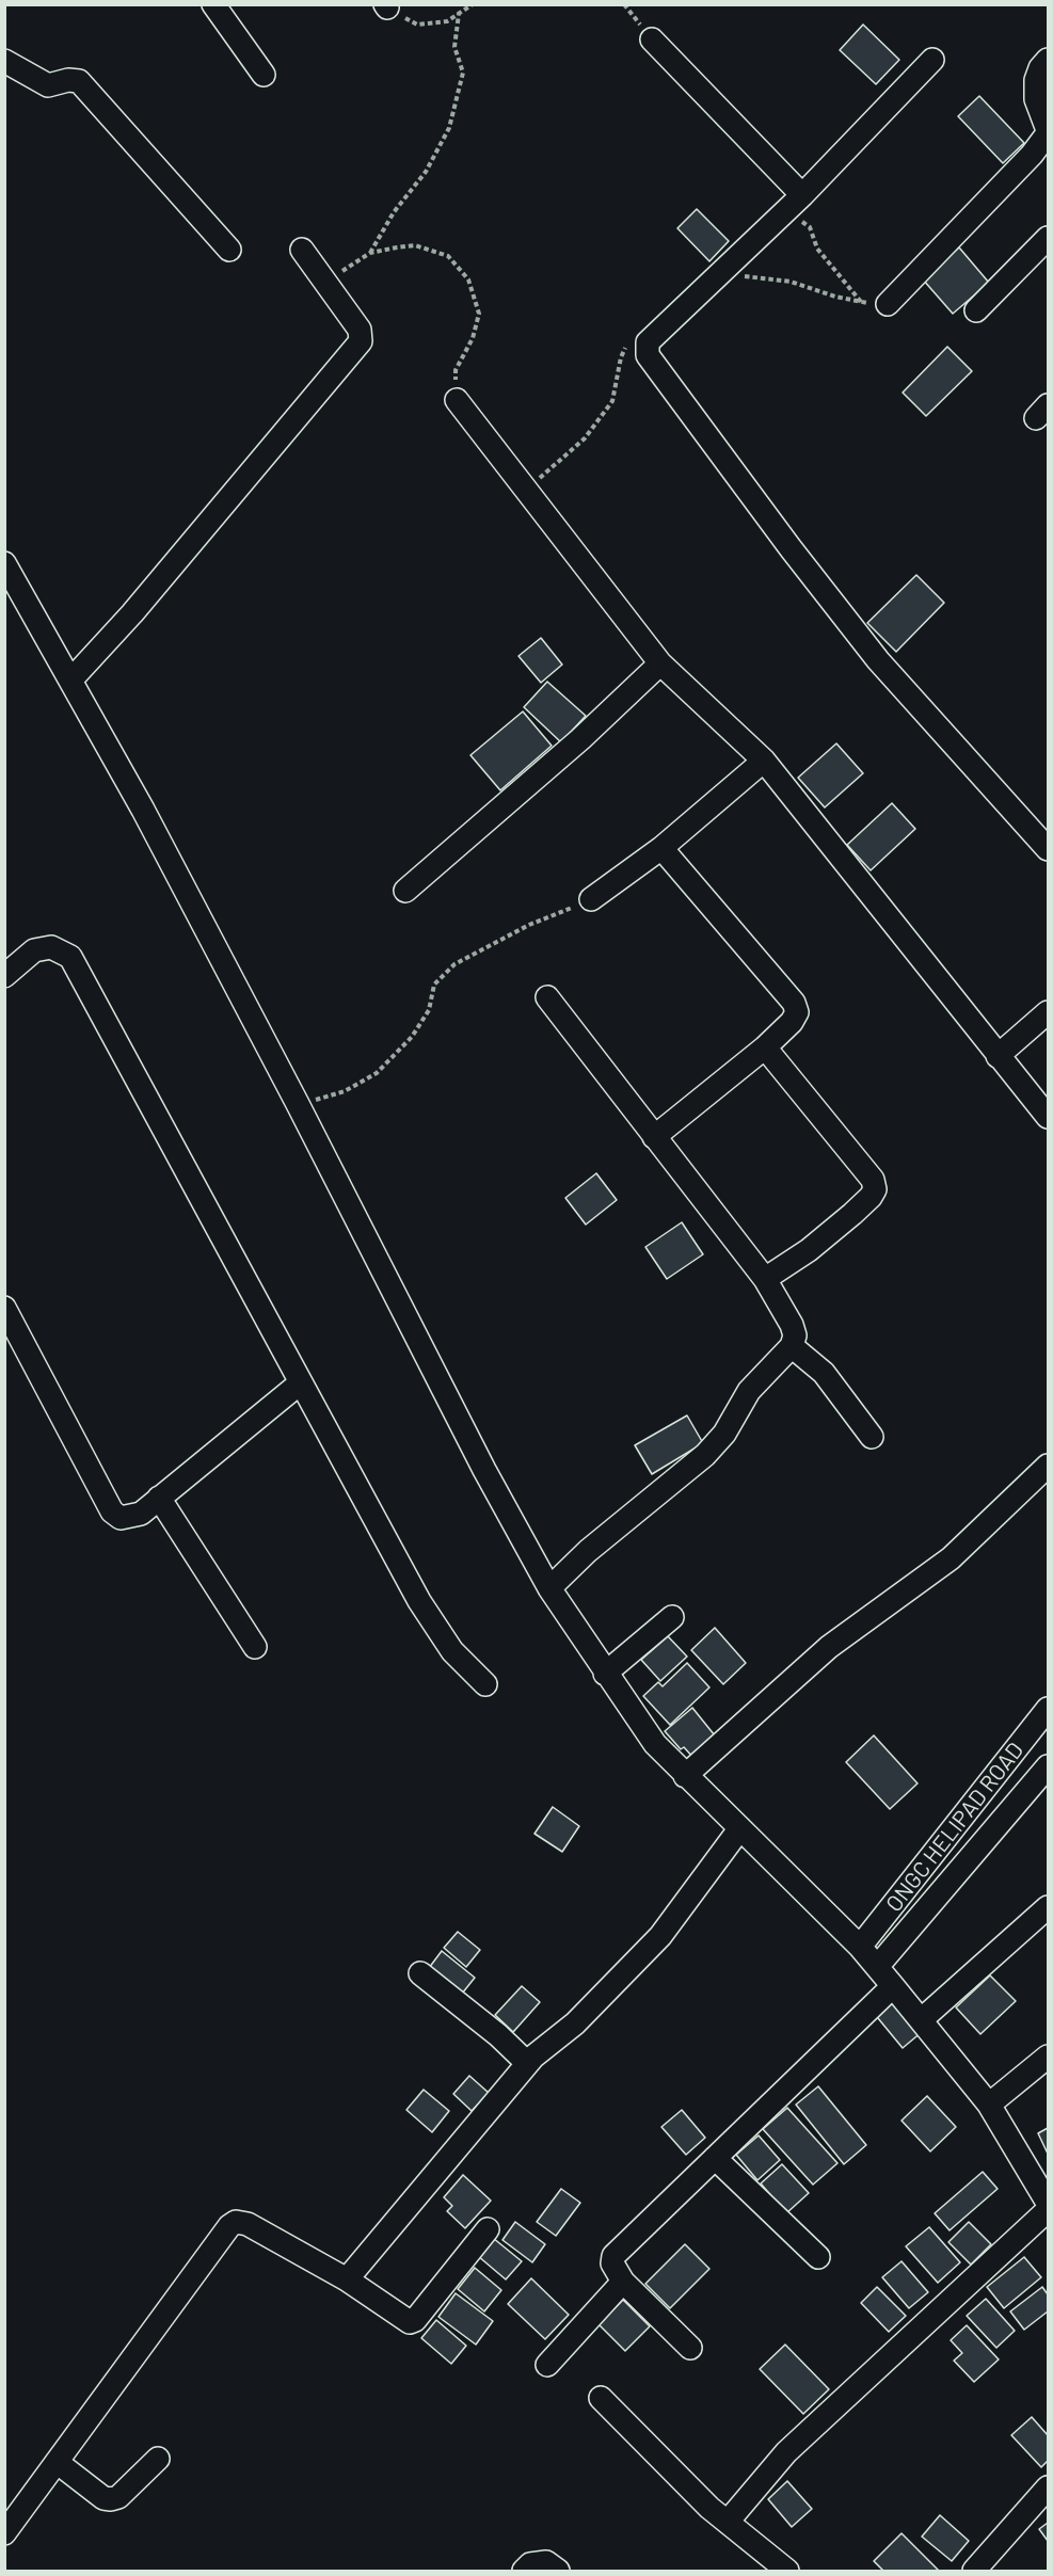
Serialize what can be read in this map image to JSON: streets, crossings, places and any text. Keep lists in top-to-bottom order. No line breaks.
{"streets":{"street":["ONGC HELIPAD ROAD"]}}
